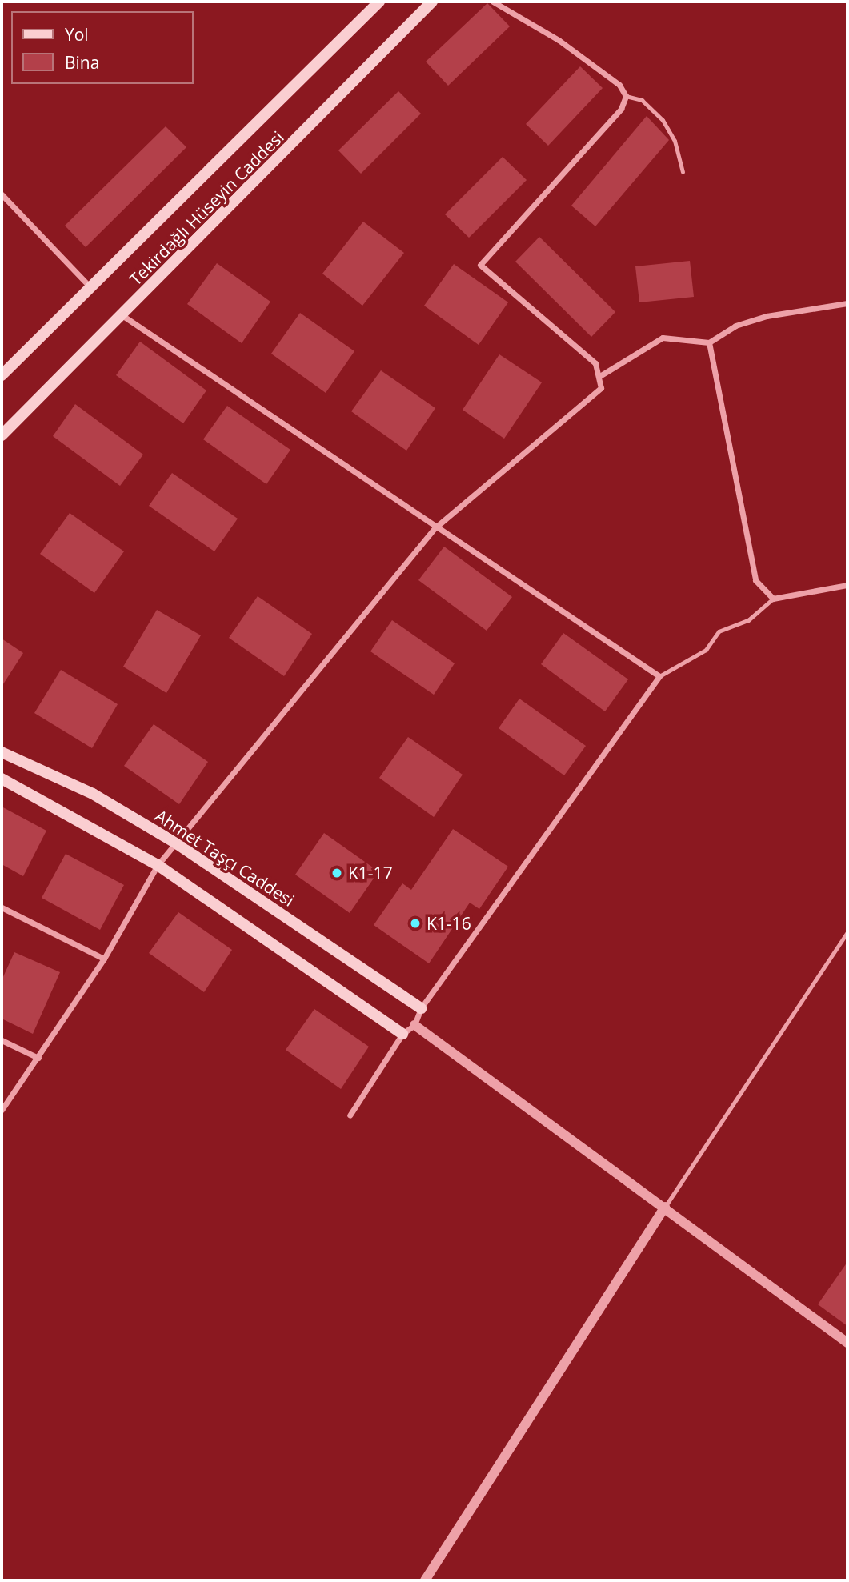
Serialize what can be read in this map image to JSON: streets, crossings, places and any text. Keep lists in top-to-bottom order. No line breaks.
{"streets":{"main road":["Tekirdağlı Hüseyin Caddesi","Ahmet Taşçı Caddesi"]},"places":["K1-17","K1-16"],"legend":["Yol","Bina"]}
